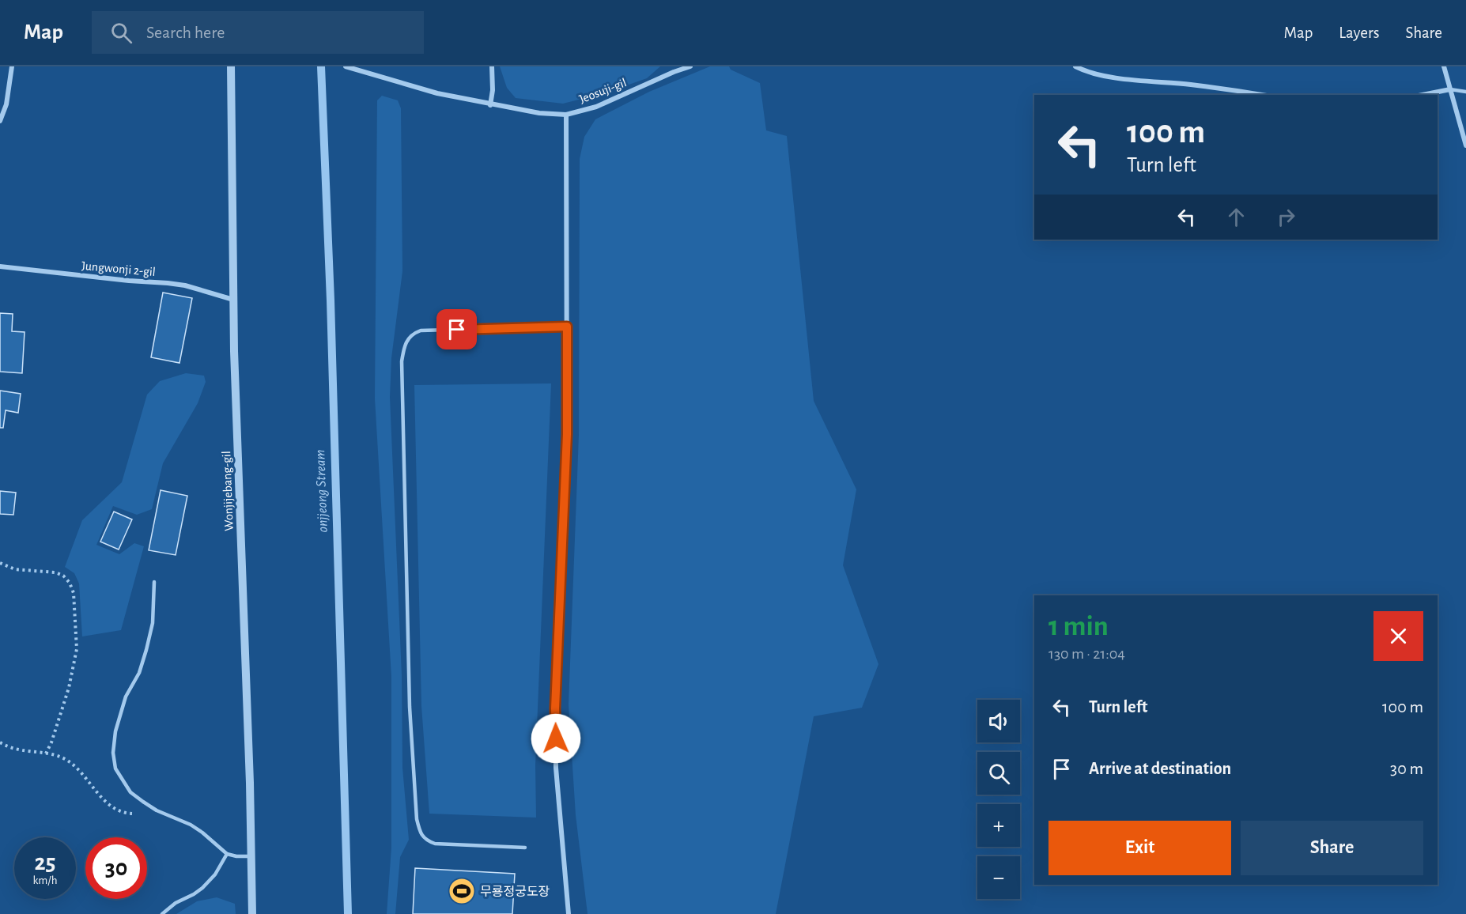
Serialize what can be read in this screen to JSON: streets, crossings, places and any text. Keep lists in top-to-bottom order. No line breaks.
{"streets":{"street":["Jeosuji-gil","Jungwonji 2-gil","Wonjijebang-gil"]},"crossings":[["Jungwonji 2-gil","Wonjijebang-gil"]],"water":["onjjeong Stream"],"places":{"sports":["무룡정궁도장"]},"page":{"header":"Map","search":"Search here","nav":["Map","Layers","Share"],"turn":["100 m","Turn left"],"heading":["1 min","130 m · 21:04"],"list":[{"name":"Turn left","value":"100 m"},{"name":"Arrive at destination","value":"30 m"}],"map_buttons":["+","−"],"buttons":["Exit","Share"],"speed":"25 km/h","limit":"30"}}
